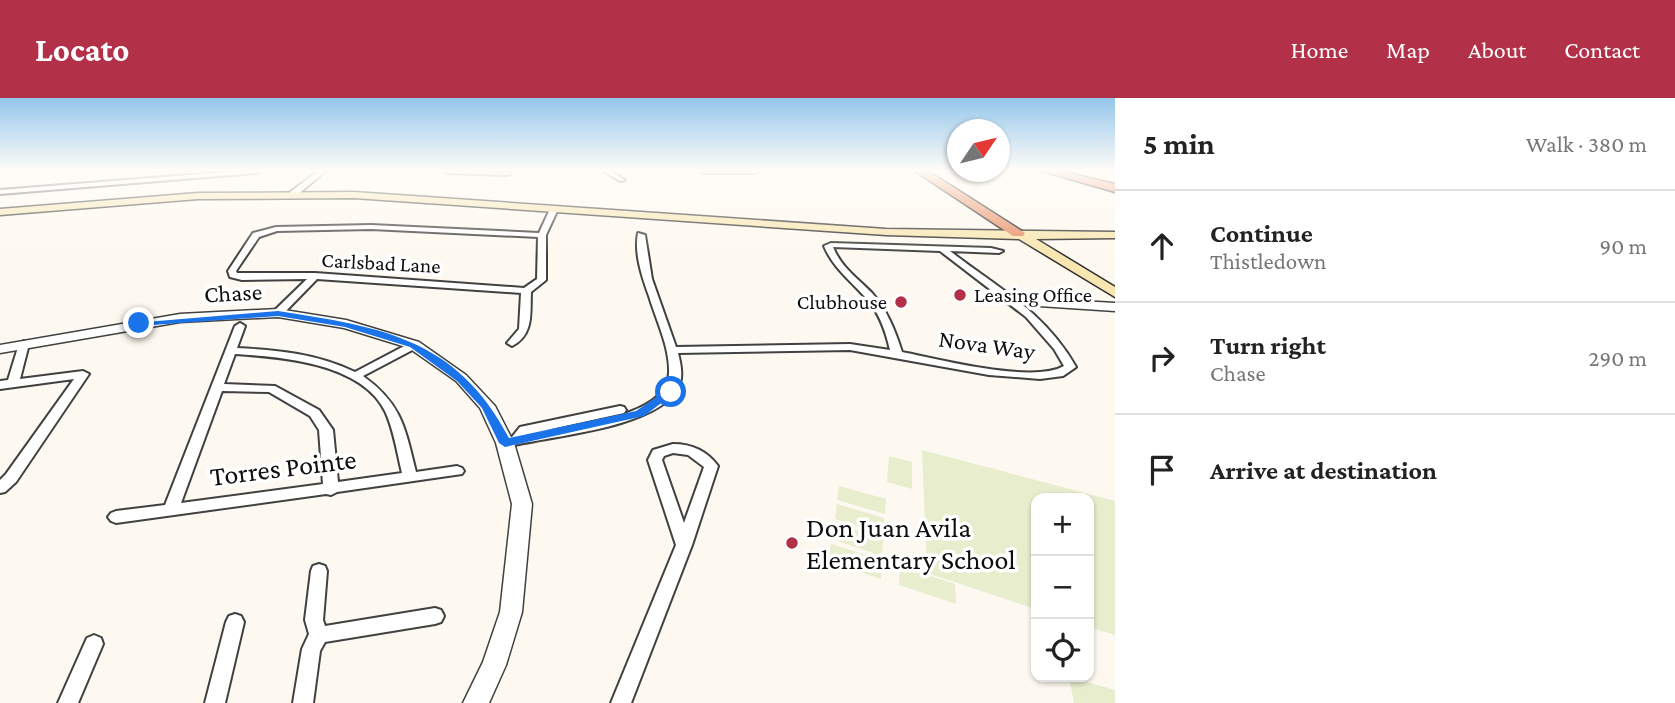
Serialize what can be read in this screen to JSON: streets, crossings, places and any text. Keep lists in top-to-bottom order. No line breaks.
{"streets":{"street":["Carlsbad Lane","Chase","Nova Way","Torres Pointe"]},"places":["Leasing Office","Clubhouse","Don Juan Avila Elementary School"],"north":"top right","page":{"header":"Locato","nav":["Home","Map","About","Contact"],"heading":["5 min","Walk · 380 m"],"list":[["Continue","Thistledown","90 m"],["Turn right","Chase","290 m"],"Arrive at destination"],"map_buttons":["+","−"]}}
